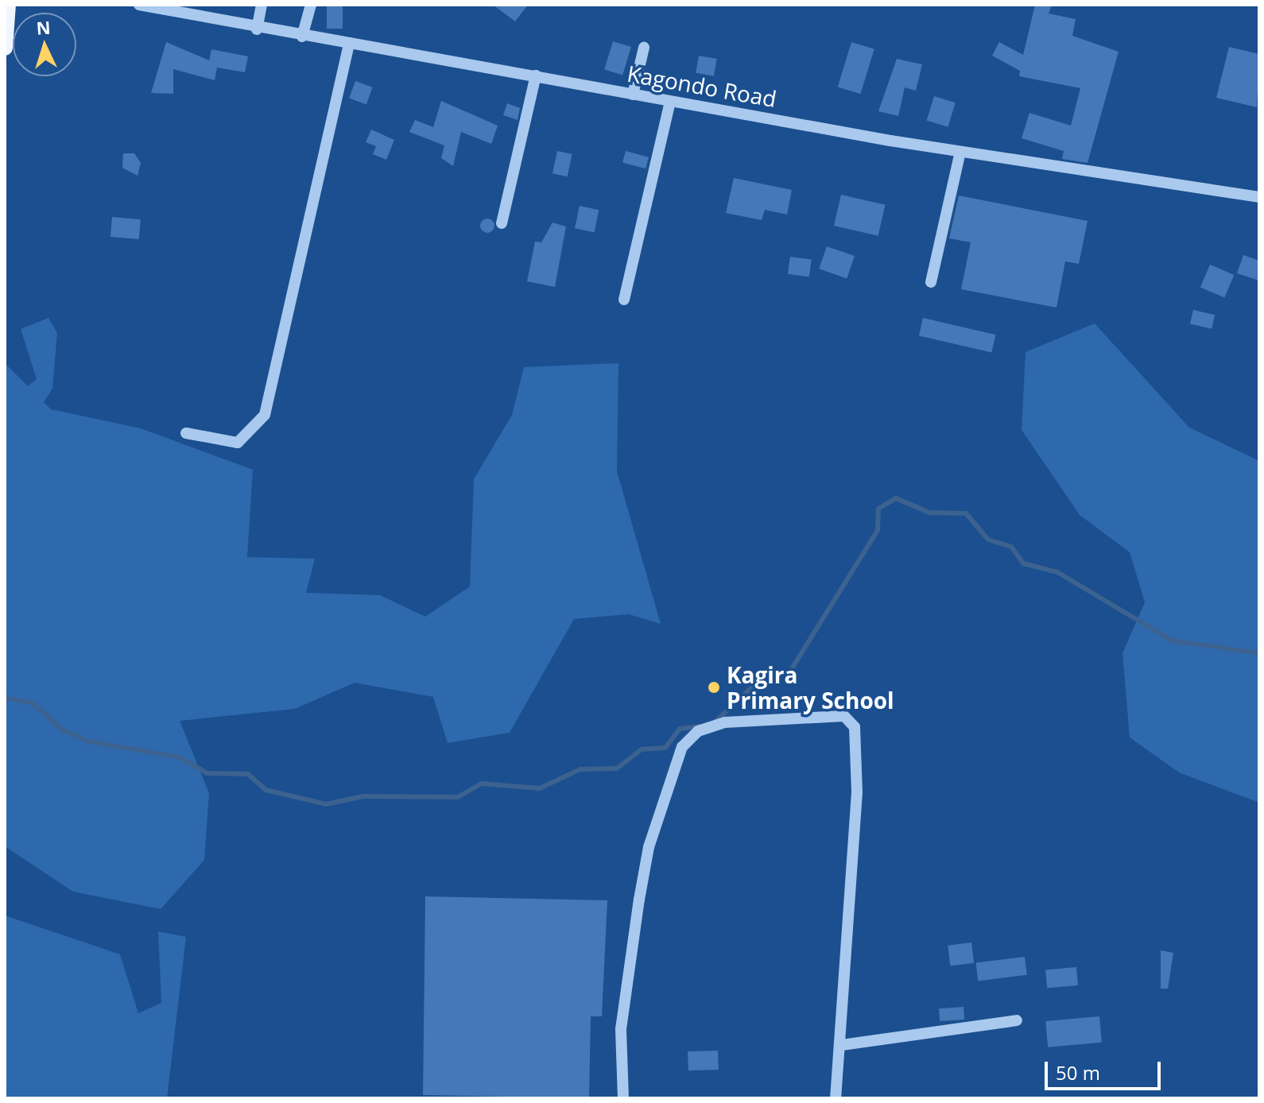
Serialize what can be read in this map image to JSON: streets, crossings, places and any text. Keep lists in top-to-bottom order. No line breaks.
{"streets":{"street":["Kagondo Road"]},"places":["Kagira Primary School"],"scale_bar":"50 m","north":"top"}
